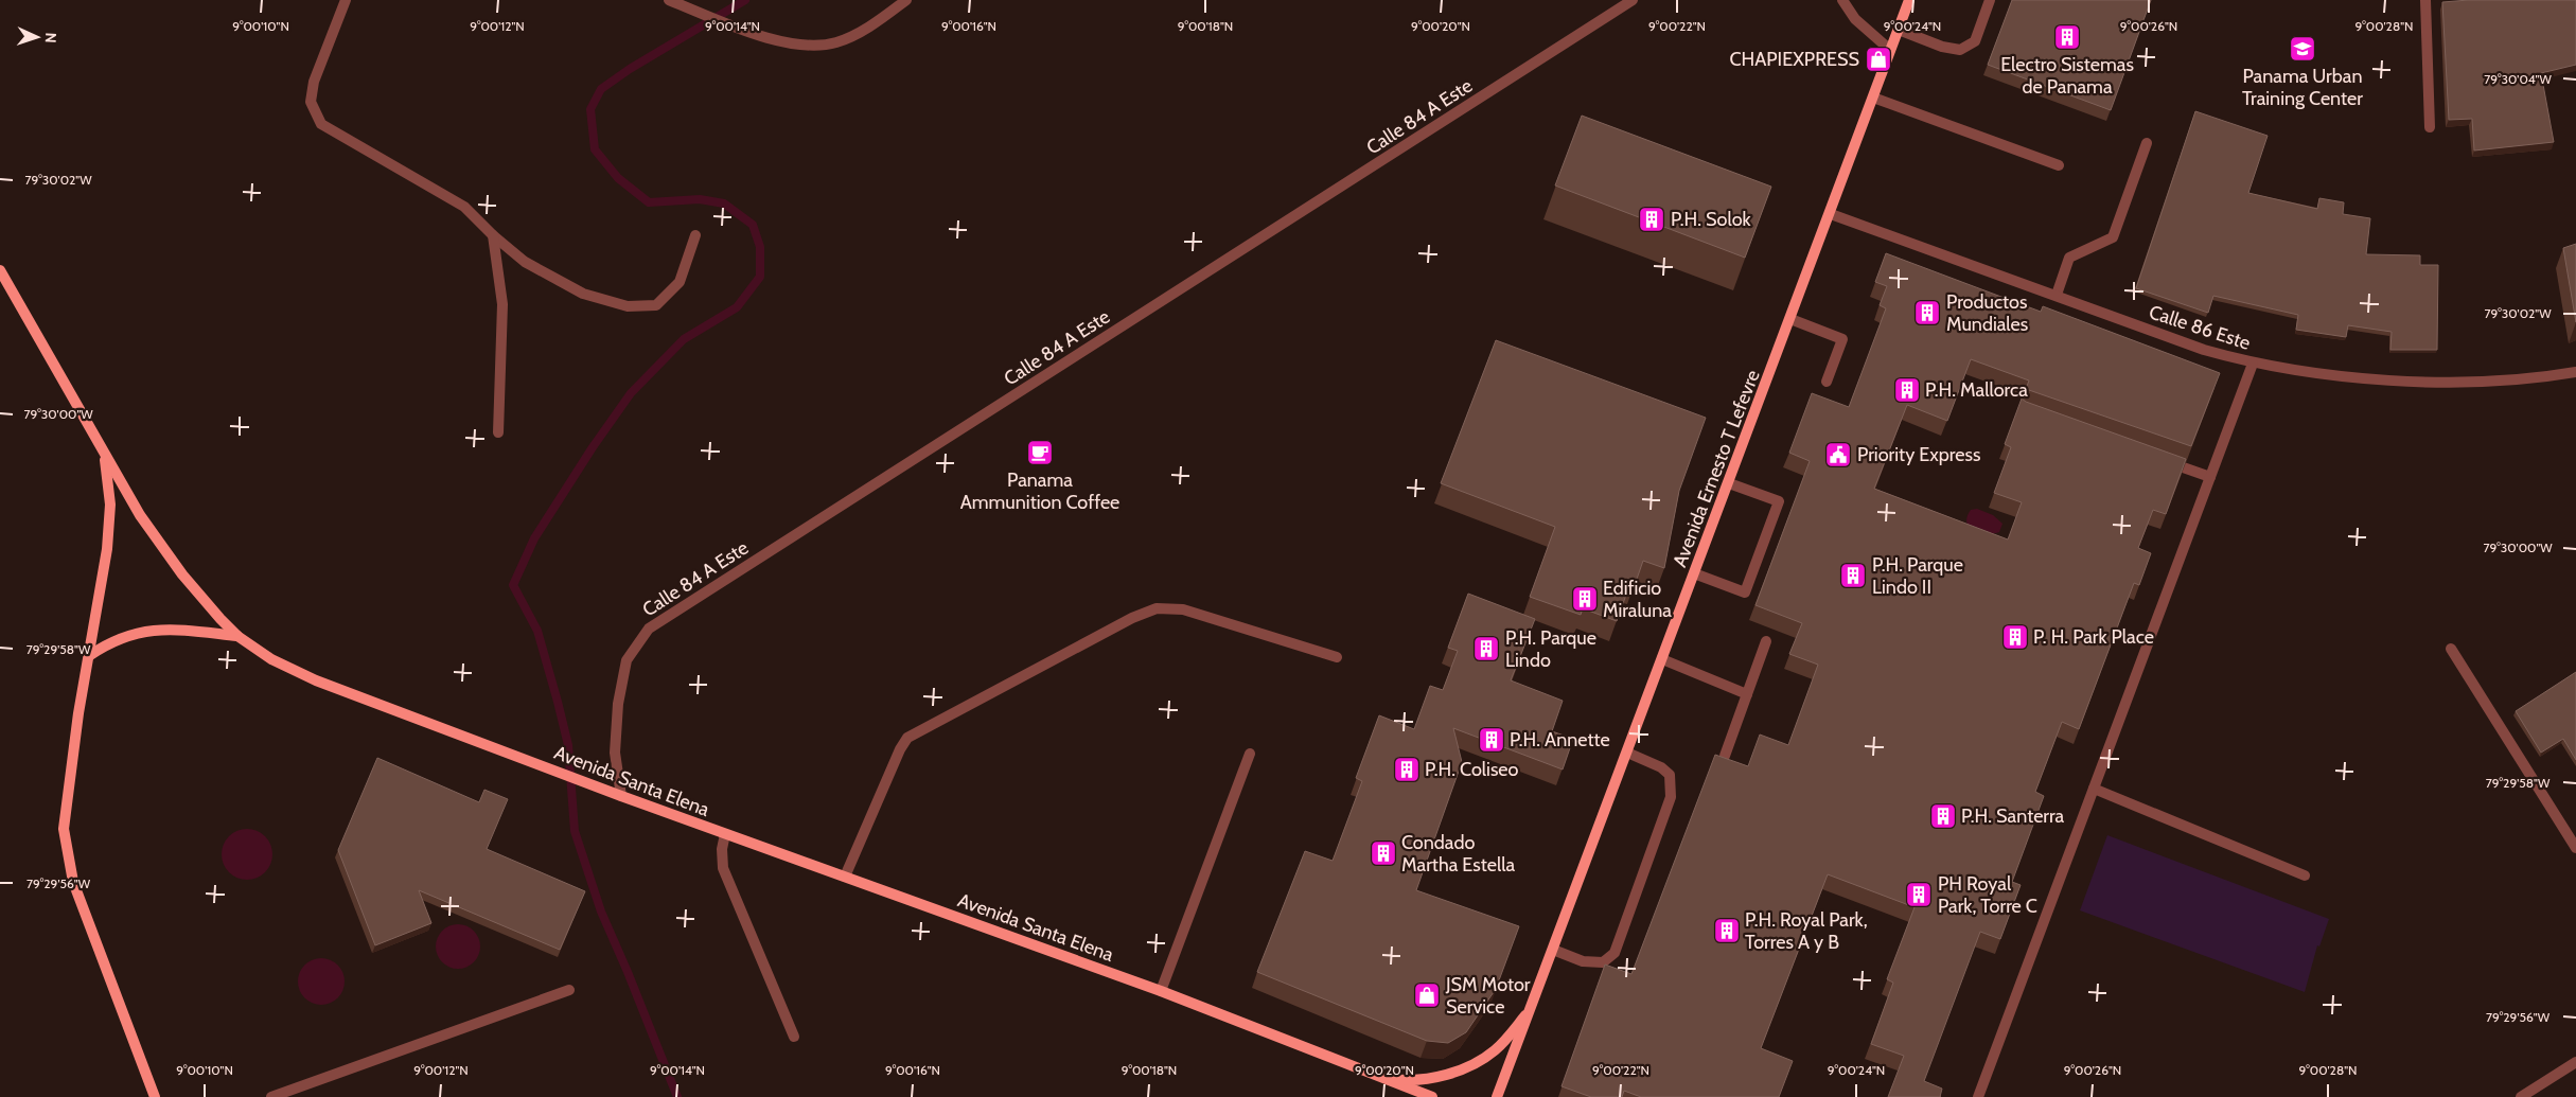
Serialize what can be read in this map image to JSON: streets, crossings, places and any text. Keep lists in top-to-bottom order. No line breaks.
{"streets":{"street":["Calle 84 A Este","Calle 86 Este","Avenida Ernesto T Lefevre","Avenida Santa Elena"]},"crossings":[["Calle 84 A Este","Avenida Santa Elena"],["Calle 86 Este","Avenida Ernesto T Lefevre"]],"places":{"building":["Electro Sistemas de Panama","P.H. Solok","Productos Mundiales","P.H. Mallorca","P.H. Parque Lindo II","Edificio Miraluna","P. H. Park Place","P.H. Parque Lindo","P.H. Annette","P.H. Coliseo","P.H. Santerra","Condado Martha Estella","PH Royal Park, Torre C","P.H. Royal Park, Torres A y B"],"school or university":["Panama Urban Training Center"],"shop":["CHAPIEXPRESS","JSM Motor Service"],"cafe":["Panama Ammunition Coffee"],"public building":["Priority Express"]},"north":"right","coordinates":["9°00'10\"N","9°00'12\"N","9°00'14\"N","9°00'16\"N","9°00'18\"N","9°00'20\"N","9°00'22\"N","9°00'24\"N","9°00'26\"N","9°00'28\"N","79°30'04\"W","79°30'02\"W","79°30'00\"W","79°29'58\"W","79°29'56\"W"]}
